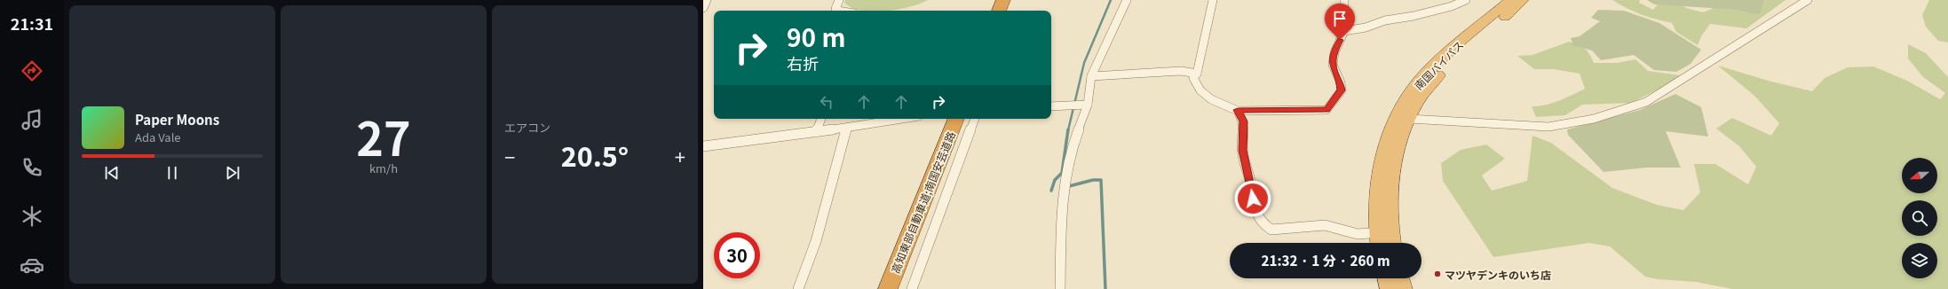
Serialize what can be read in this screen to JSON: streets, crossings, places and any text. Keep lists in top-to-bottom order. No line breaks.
{"streets":{"highway":["南国バイパス","高知東部自動車道;南国安芸道路"]},"places":["マツヤデンキのいち店"],"north":"left","page":{"tabs":"21:31","tile":[["27","km/h"],"エアコン"],"turn":["90 m","右折"],"song":["Paper Moons","Ada Vale"],"heat":["−","20.5°","+"],"limit":"30","trip":"21:32 · 1 分 · 260 m"}}
